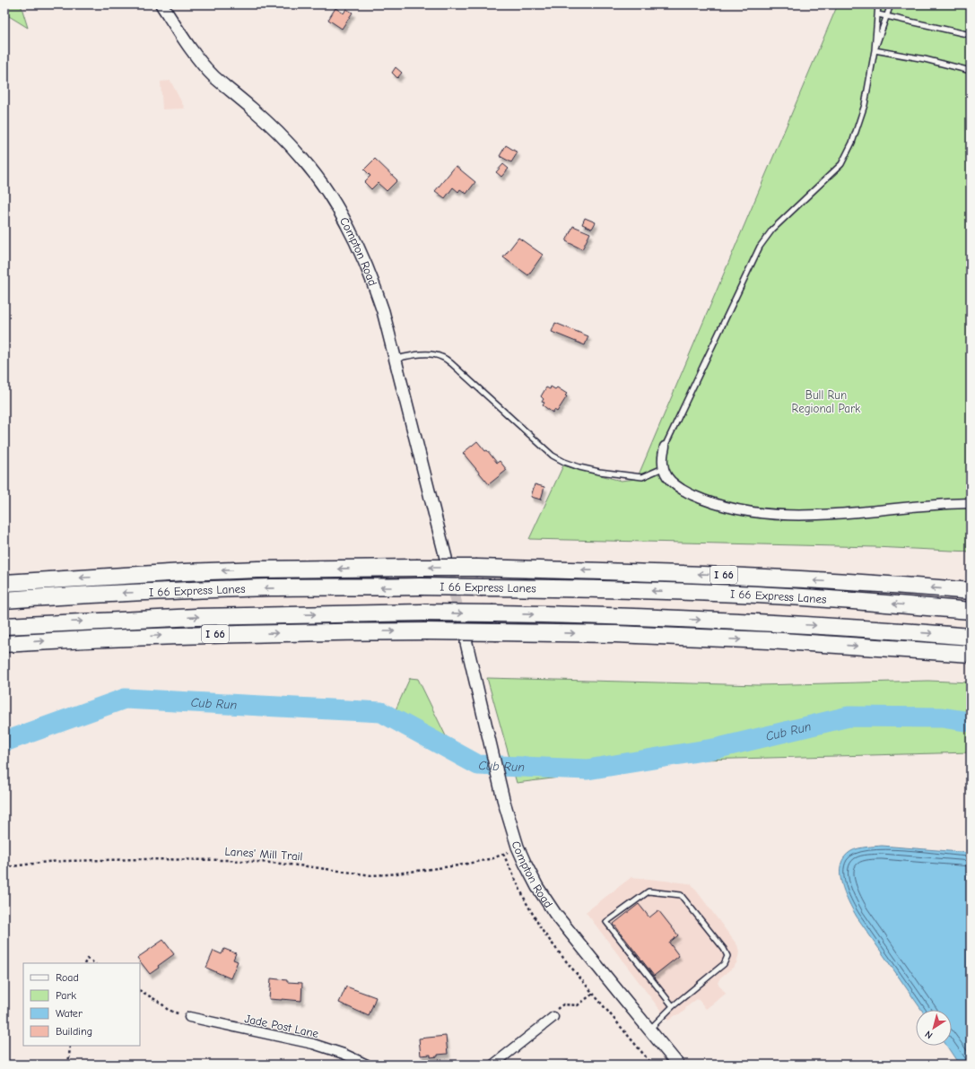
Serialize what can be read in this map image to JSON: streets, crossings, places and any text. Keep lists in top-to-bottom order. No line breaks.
{"streets":{"highway":["I 66","I 66 Express Lanes"],"street":["Compton Road","Jade Post Lane"],"path":["Lanes' Mill Trail"]},"crossings":[["Compton Road","Lanes' Mill Trail"]],"water":["Cub Run"],"parks":["Bull Run Regional Park"],"legend":["Road","Park","Water","Building"],"north":"bottom left"}
